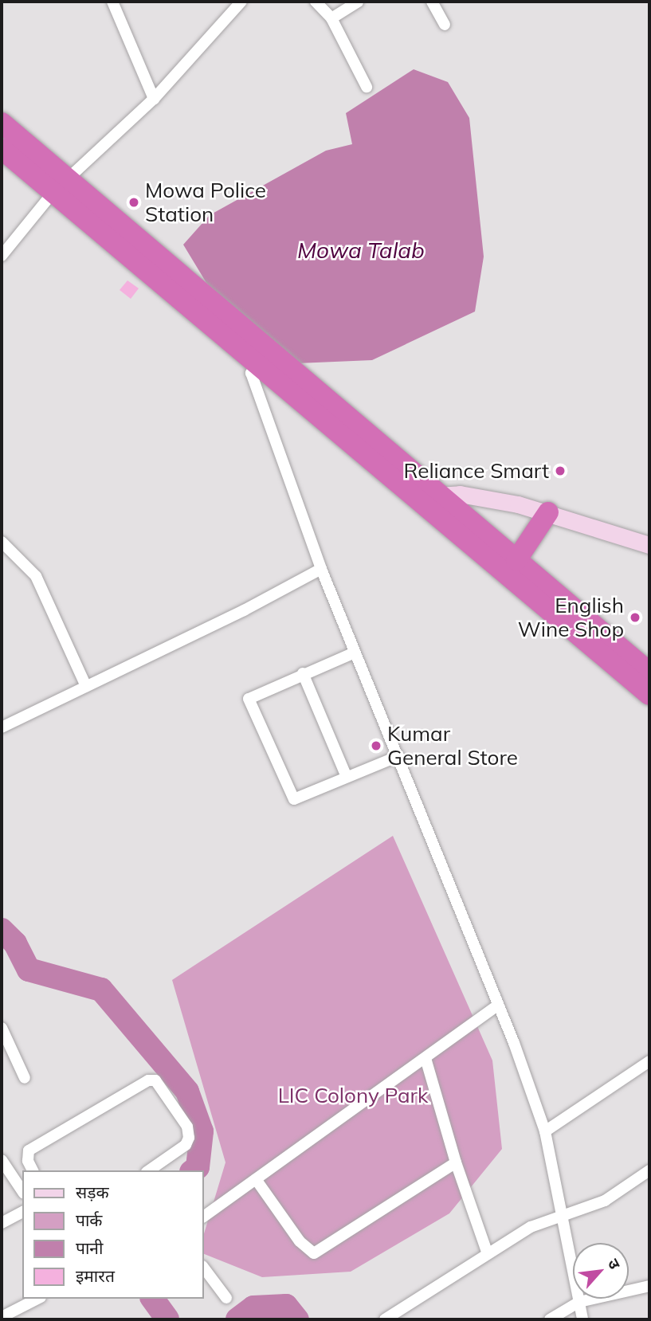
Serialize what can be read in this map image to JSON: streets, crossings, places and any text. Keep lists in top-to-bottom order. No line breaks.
{"water":["Mowa Talab"],"parks":["LIC Colony Park"],"places":["Mowa Police Station","Reliance Smart","English Wine Shop","Kumar General Store"],"legend":["सड़क","पार्क","पानी","इमारत"],"north":"top right"}
